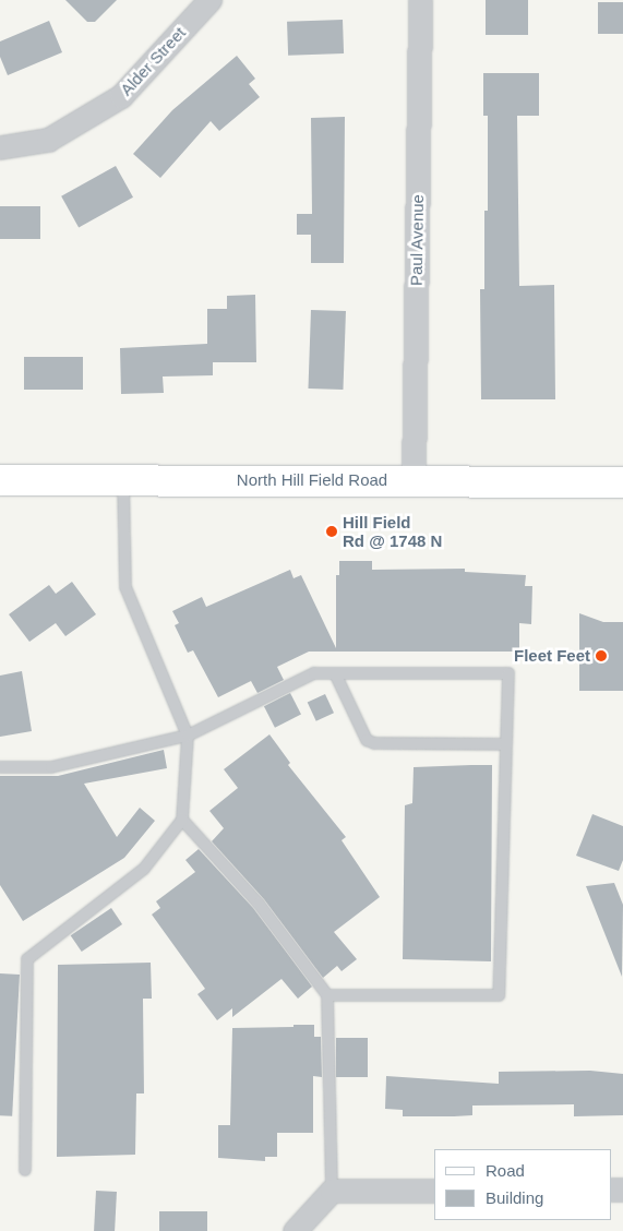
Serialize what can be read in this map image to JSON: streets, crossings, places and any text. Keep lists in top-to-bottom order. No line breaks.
{"streets":{"main road":["North Hill Field Road"],"street":["Alder Street","Paul Avenue"]},"crossings":[["Paul Avenue","North Hill Field Road"]],"places":["Hill Field Rd @ 1748 N","Fleet Feet"],"legend":["Road","Building"]}
